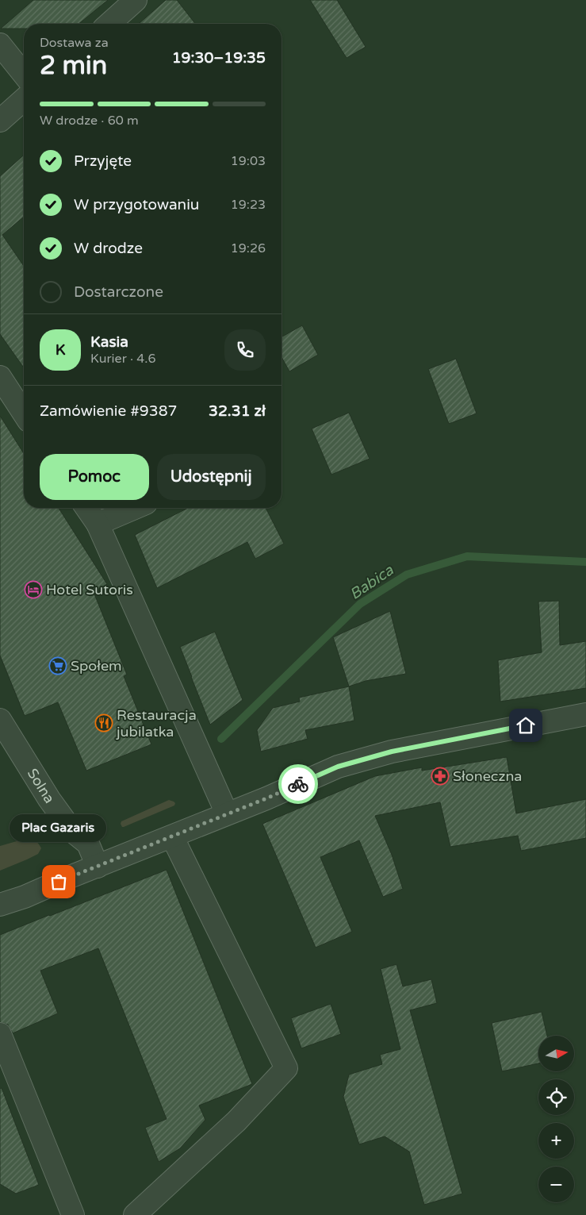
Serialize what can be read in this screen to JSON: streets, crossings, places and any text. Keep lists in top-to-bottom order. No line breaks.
{"streets":{"street":["Solna"]},"water":["Babica"],"places":{"hotel":["Hotel Sutoris"],"supermarket":["Społem"],"restaurant":["Restauracja jubilatka"],"pharmacy":["Słoneczna"],"other":["Plac Gazaris"]},"north":"right","page":{"heading":["2 min","Dostawa za","19:30–19:35"],"panel":["Kasia","Kurier · 4.6","Zamówienie #9387","32.31 zł"],"bar":"W drodze · 60 m","list":[["Przyjęte","19:03"],["W przygotowaniu","19:23"],["W drodze","19:26"],"Dostarczone"],"round":"K","buttons":["Pomoc","Udostępnij"],"bubble":"Plac Gazaris","map_buttons":["+","−"]}}
